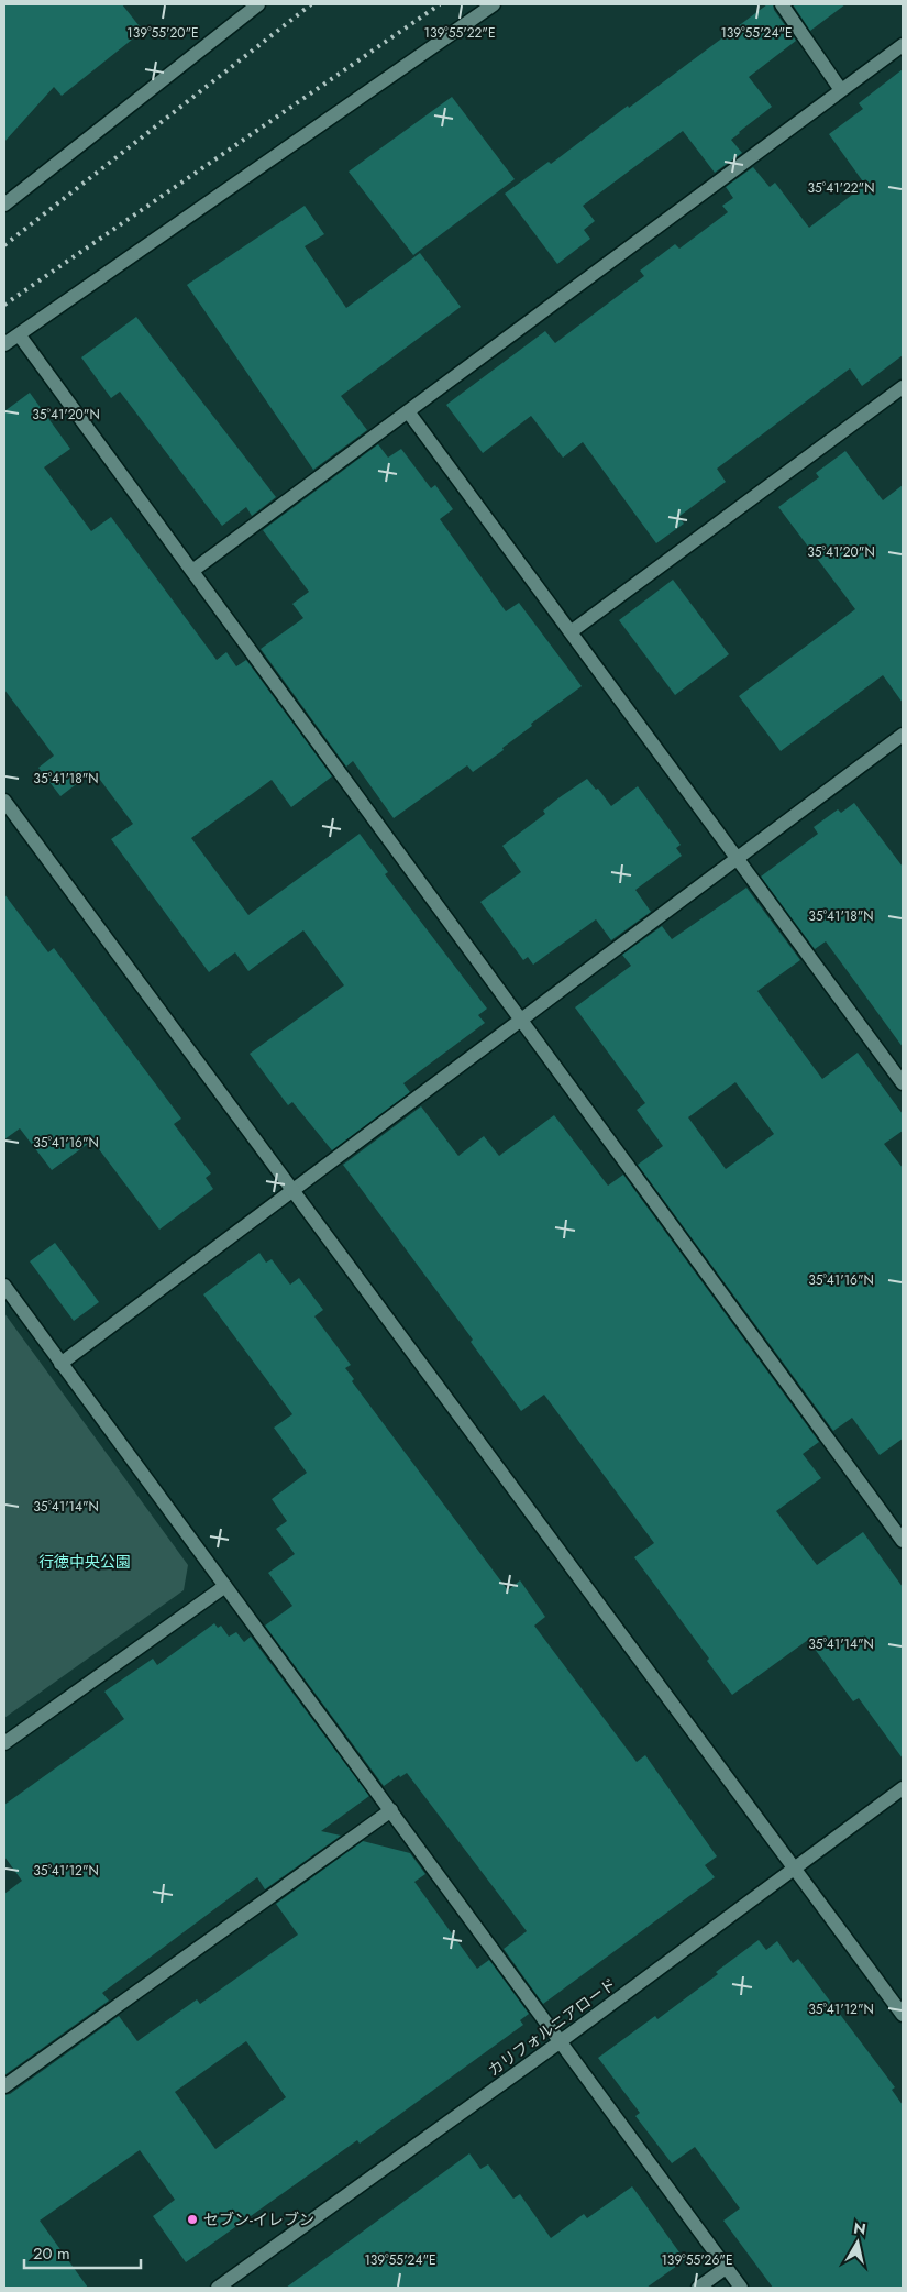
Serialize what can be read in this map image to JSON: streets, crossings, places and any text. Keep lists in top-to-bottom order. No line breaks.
{"streets":{"street":["カリフォルニアロード"]},"parks":["行徳中央公園"],"places":["セブン-イレブン"],"scale_bar":"20 m","north":"top","coordinates":["139°55'20\"E","139°55'22\"E","139°55'24\"E","35°41'22\"N","35°41'20\"N","35°41'18\"N","35°41'16\"N","35°41'14\"N","35°41'12\"N","139°55'26\"E"]}
